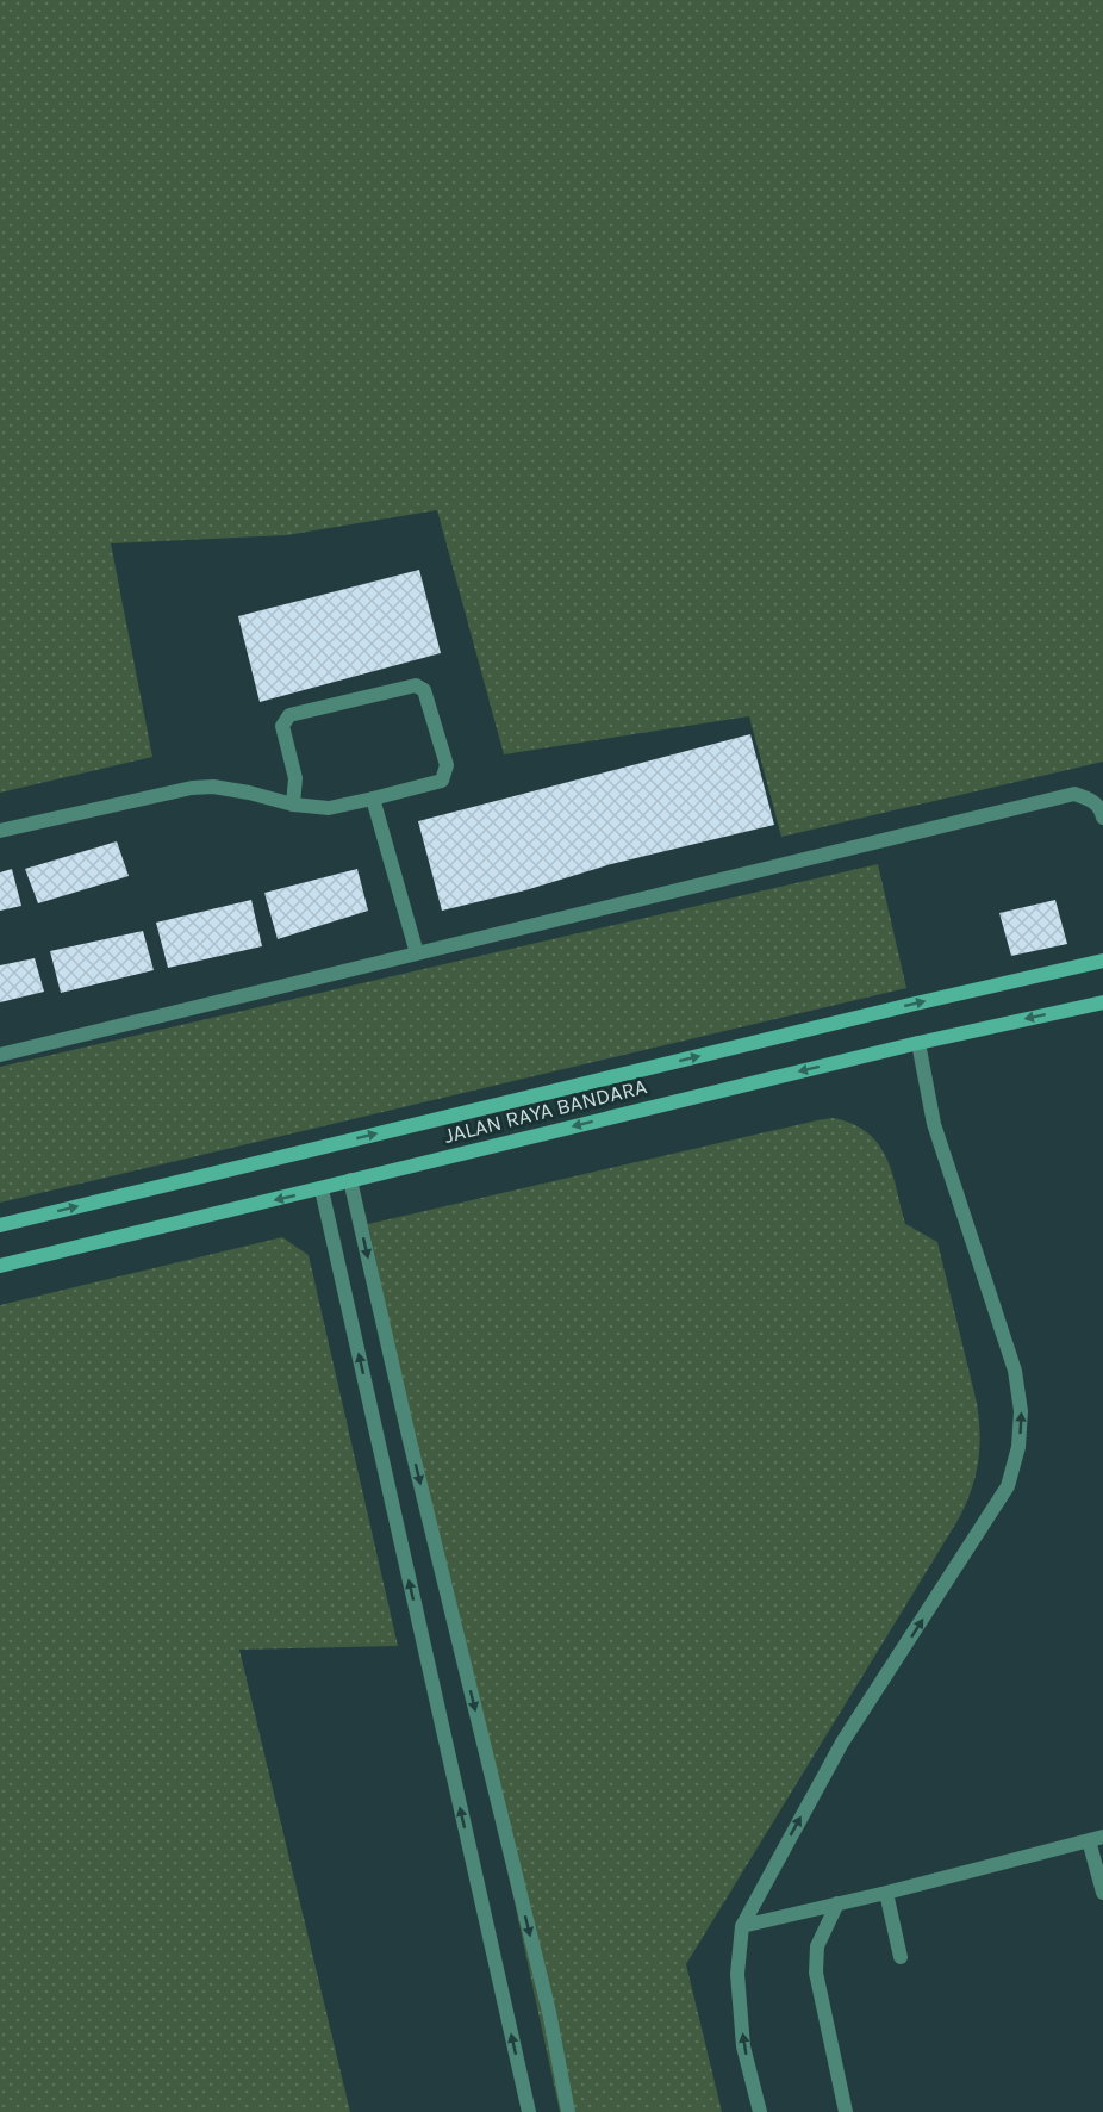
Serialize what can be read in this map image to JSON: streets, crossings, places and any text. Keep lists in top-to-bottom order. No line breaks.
{"streets":{"main road":["JALAN RAYA BANDARA"]}}
